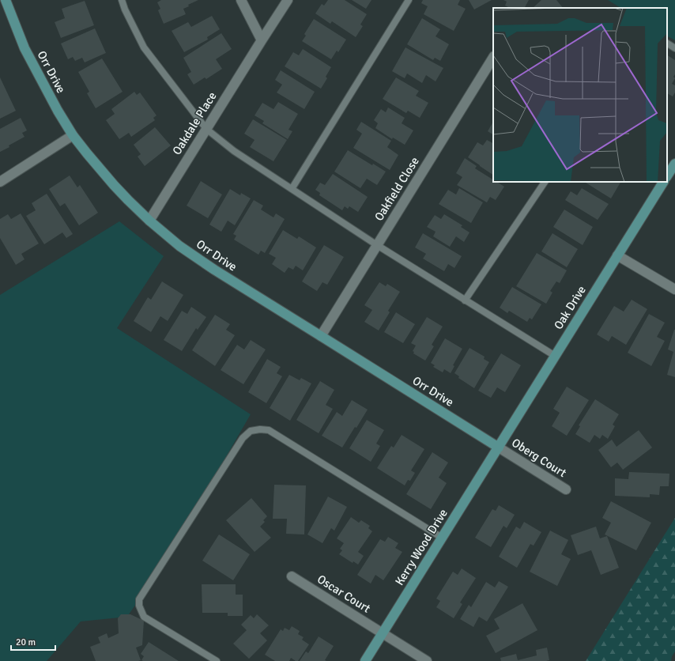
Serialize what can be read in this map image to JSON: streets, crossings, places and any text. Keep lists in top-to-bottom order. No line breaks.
{"streets":{"street":["Orr Drive","Oakdale Place","Oakfield Close","Oak Drive","Oberg Court","Kerry Wood Drive","Oscar Court"]},"crossings":[["Orr Drive","Oakdale Place"],["Orr Drive","Oakfield Close"],["Orr Drive","Oak Drive"],["Orr Drive","Oberg Court"],["Orr Drive","Kerry Wood Drive"],["Oak Drive","Oberg Court"],["Oak Drive","Kerry Wood Drive"],["Oberg Court","Kerry Wood Drive"],["Kerry Wood Drive","Oscar Court"]],"scale_bar":"20 m"}
